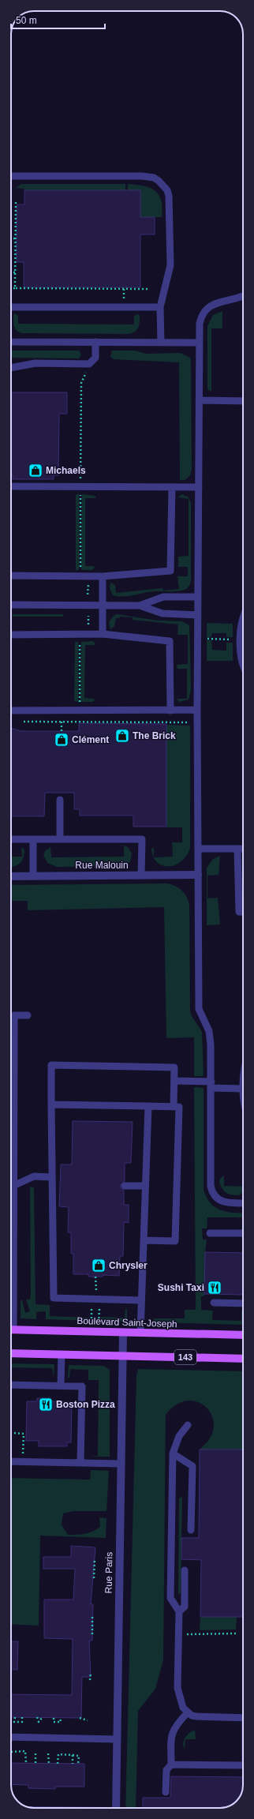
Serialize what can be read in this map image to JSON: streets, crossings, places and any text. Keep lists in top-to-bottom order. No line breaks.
{"streets":{"main road":["Boulevard Saint-Joseph","143"],"street":["Rue Malouin","Rue Paris"]},"crossings":[["Boulevard Saint-Joseph","Rue Paris"],["143","Rue Paris"]],"places":{"shop":["Michaels","The Brick","Clément","Chrysler"],"restaurant":["Sushi Taxi","Boston Pizza"]},"scale_bar":"50 m"}
